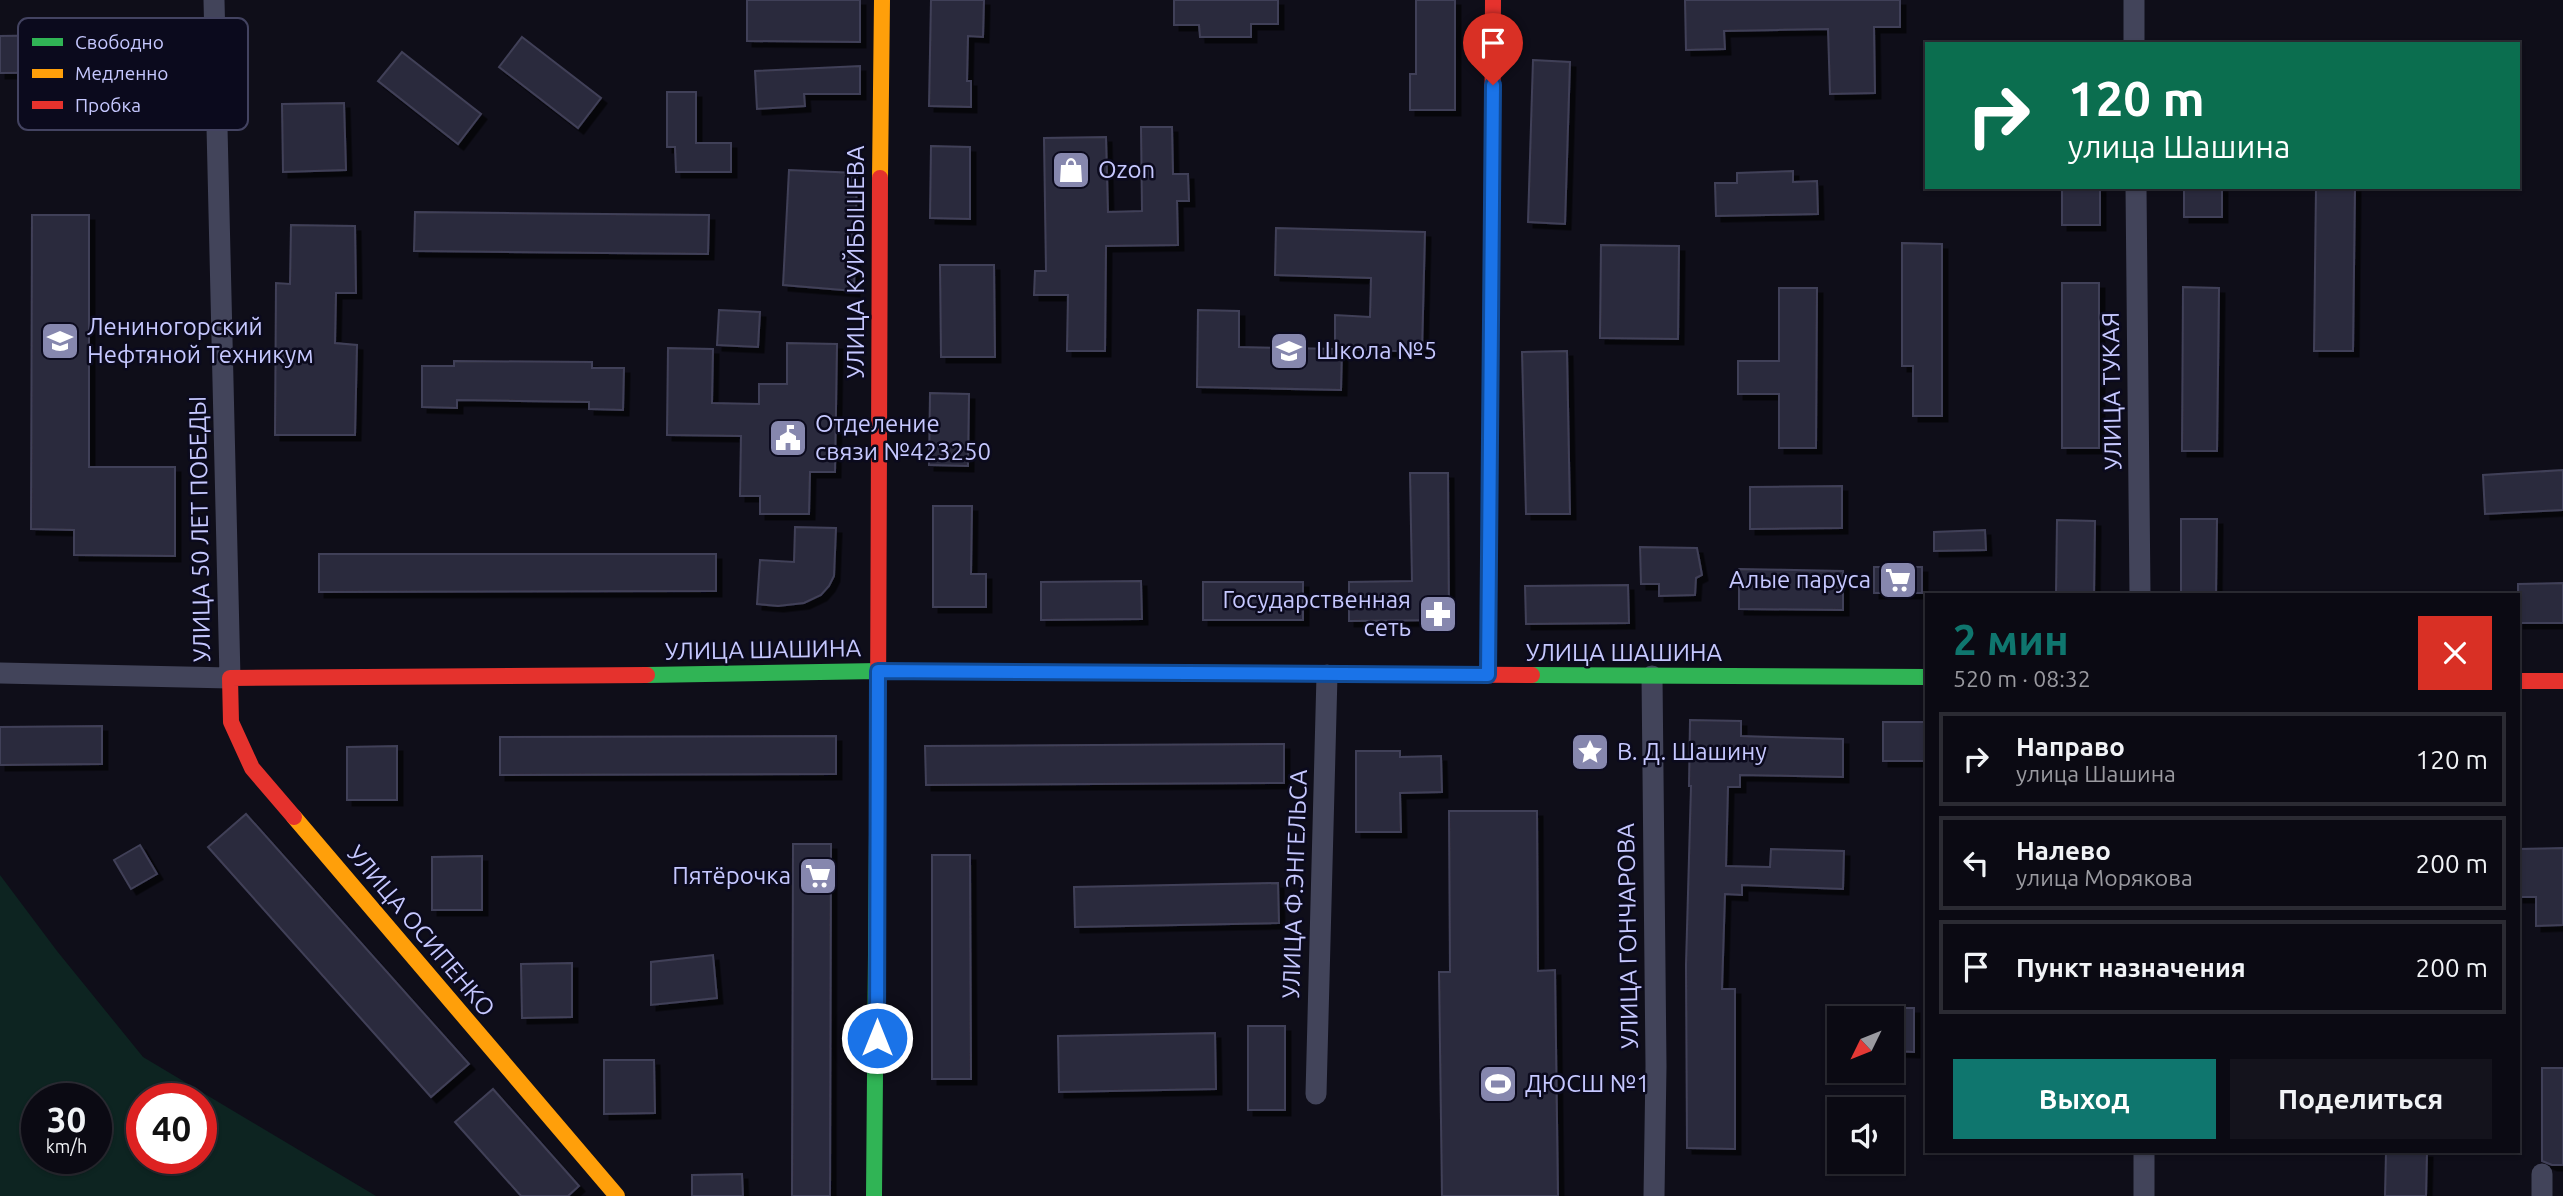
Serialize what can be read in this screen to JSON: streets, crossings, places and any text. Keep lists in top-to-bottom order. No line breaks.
{"streets":{"main road":["УЛИЦА КУЙБЫШЕВА","УЛИЦА ШАШИНА","УЛИЦА ОСИПЕНКО"],"street":["УЛИЦА ТУКАЯ","УЛИЦА 50 ЛЕТ ПОБЕДЫ","УЛИЦА Ф.ЭНГЕЛЬСА","УЛИЦА ГОНЧАРОВА"]},"crossings":[["УЛИЦА КУЙБЫШЕВА","УЛИЦА ШАШИНА"],["УЛИЦА 50 ЛЕТ ПОБЕДЫ","УЛИЦА ШАШИНА"],["УЛИЦА 50 ЛЕТ ПОБЕДЫ","УЛИЦА ОСИПЕНКО"],["УЛИЦА ШАШИНА","УЛИЦА Ф.ЭНГЕЛЬСА"],["УЛИЦА ШАШИНА","УЛИЦА ОСИПЕНКО"],["УЛИЦА ШАШИНА","УЛИЦА ГОНЧАРОВА"]],"places":{"shop":["Ozon"],"school or university":["Лениногорский Нефтяной Техникум","Школа №5"],"public building":["Отделение связи №423250"],"supermarket":["Алые паруса","Пятёрочка"],"pharmacy":["Государственная сеть"],"place":["В. Д. Шашину"],"sports":["ДЮСШ №1"]},"legend":["Свободно","Медленно","Пробка"],"north":"bottom left","page":{"turn":["120 m","улица Шашина"],"heading":["2 мин","520 m · 08:32"],"list":[{"name":"Направо","note":"улица Шашина","value":"120 m"},{"name":"Налево","note":"улица Морякова","value":"200 m"},{"name":"Пункт назначения","value":"200 m"}],"buttons":["Выход","Поделиться"],"speed":"30 km/h","limit":"40"}}
